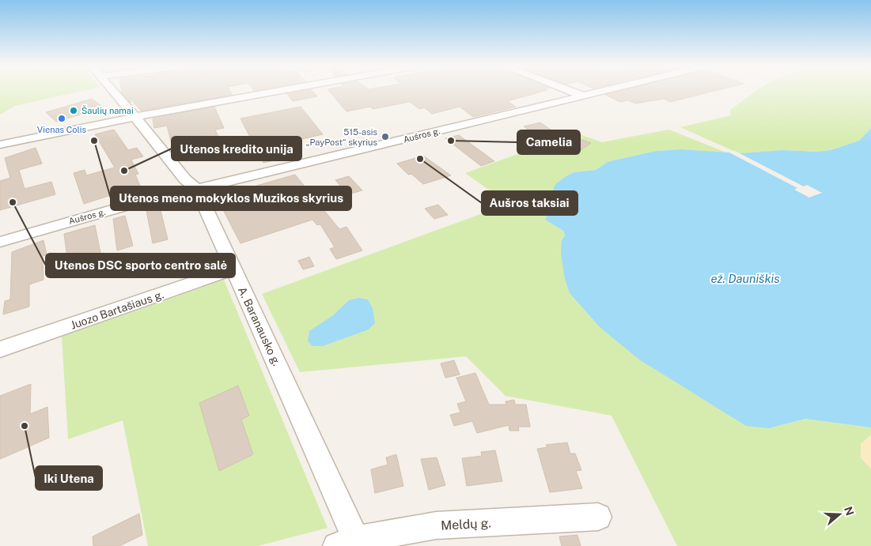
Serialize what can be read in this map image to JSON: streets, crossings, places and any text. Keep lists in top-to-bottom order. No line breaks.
{"streets":{"street":["Aušros g.","Juozo Bartašiaus g.","A. Baranausko g.","Meldų g."]},"crossings":[["Aušros g.","A. Baranausko g."],["Juozo Bartašiaus g.","A. Baranausko g."],["A. Baranausko g.","Meldų g."]],"water":["ež. Dauniškis"],"places":["Šaulių namai","Vienas Colis","515-asis „PayPost“ skyrius","Utenos meno mokyklos Muzikos skyrius","Camelia","Aušros taksiai","Utenos kredito unija","Utenos DSC sporto centro salė","Iki Utena"],"north":"right"}
